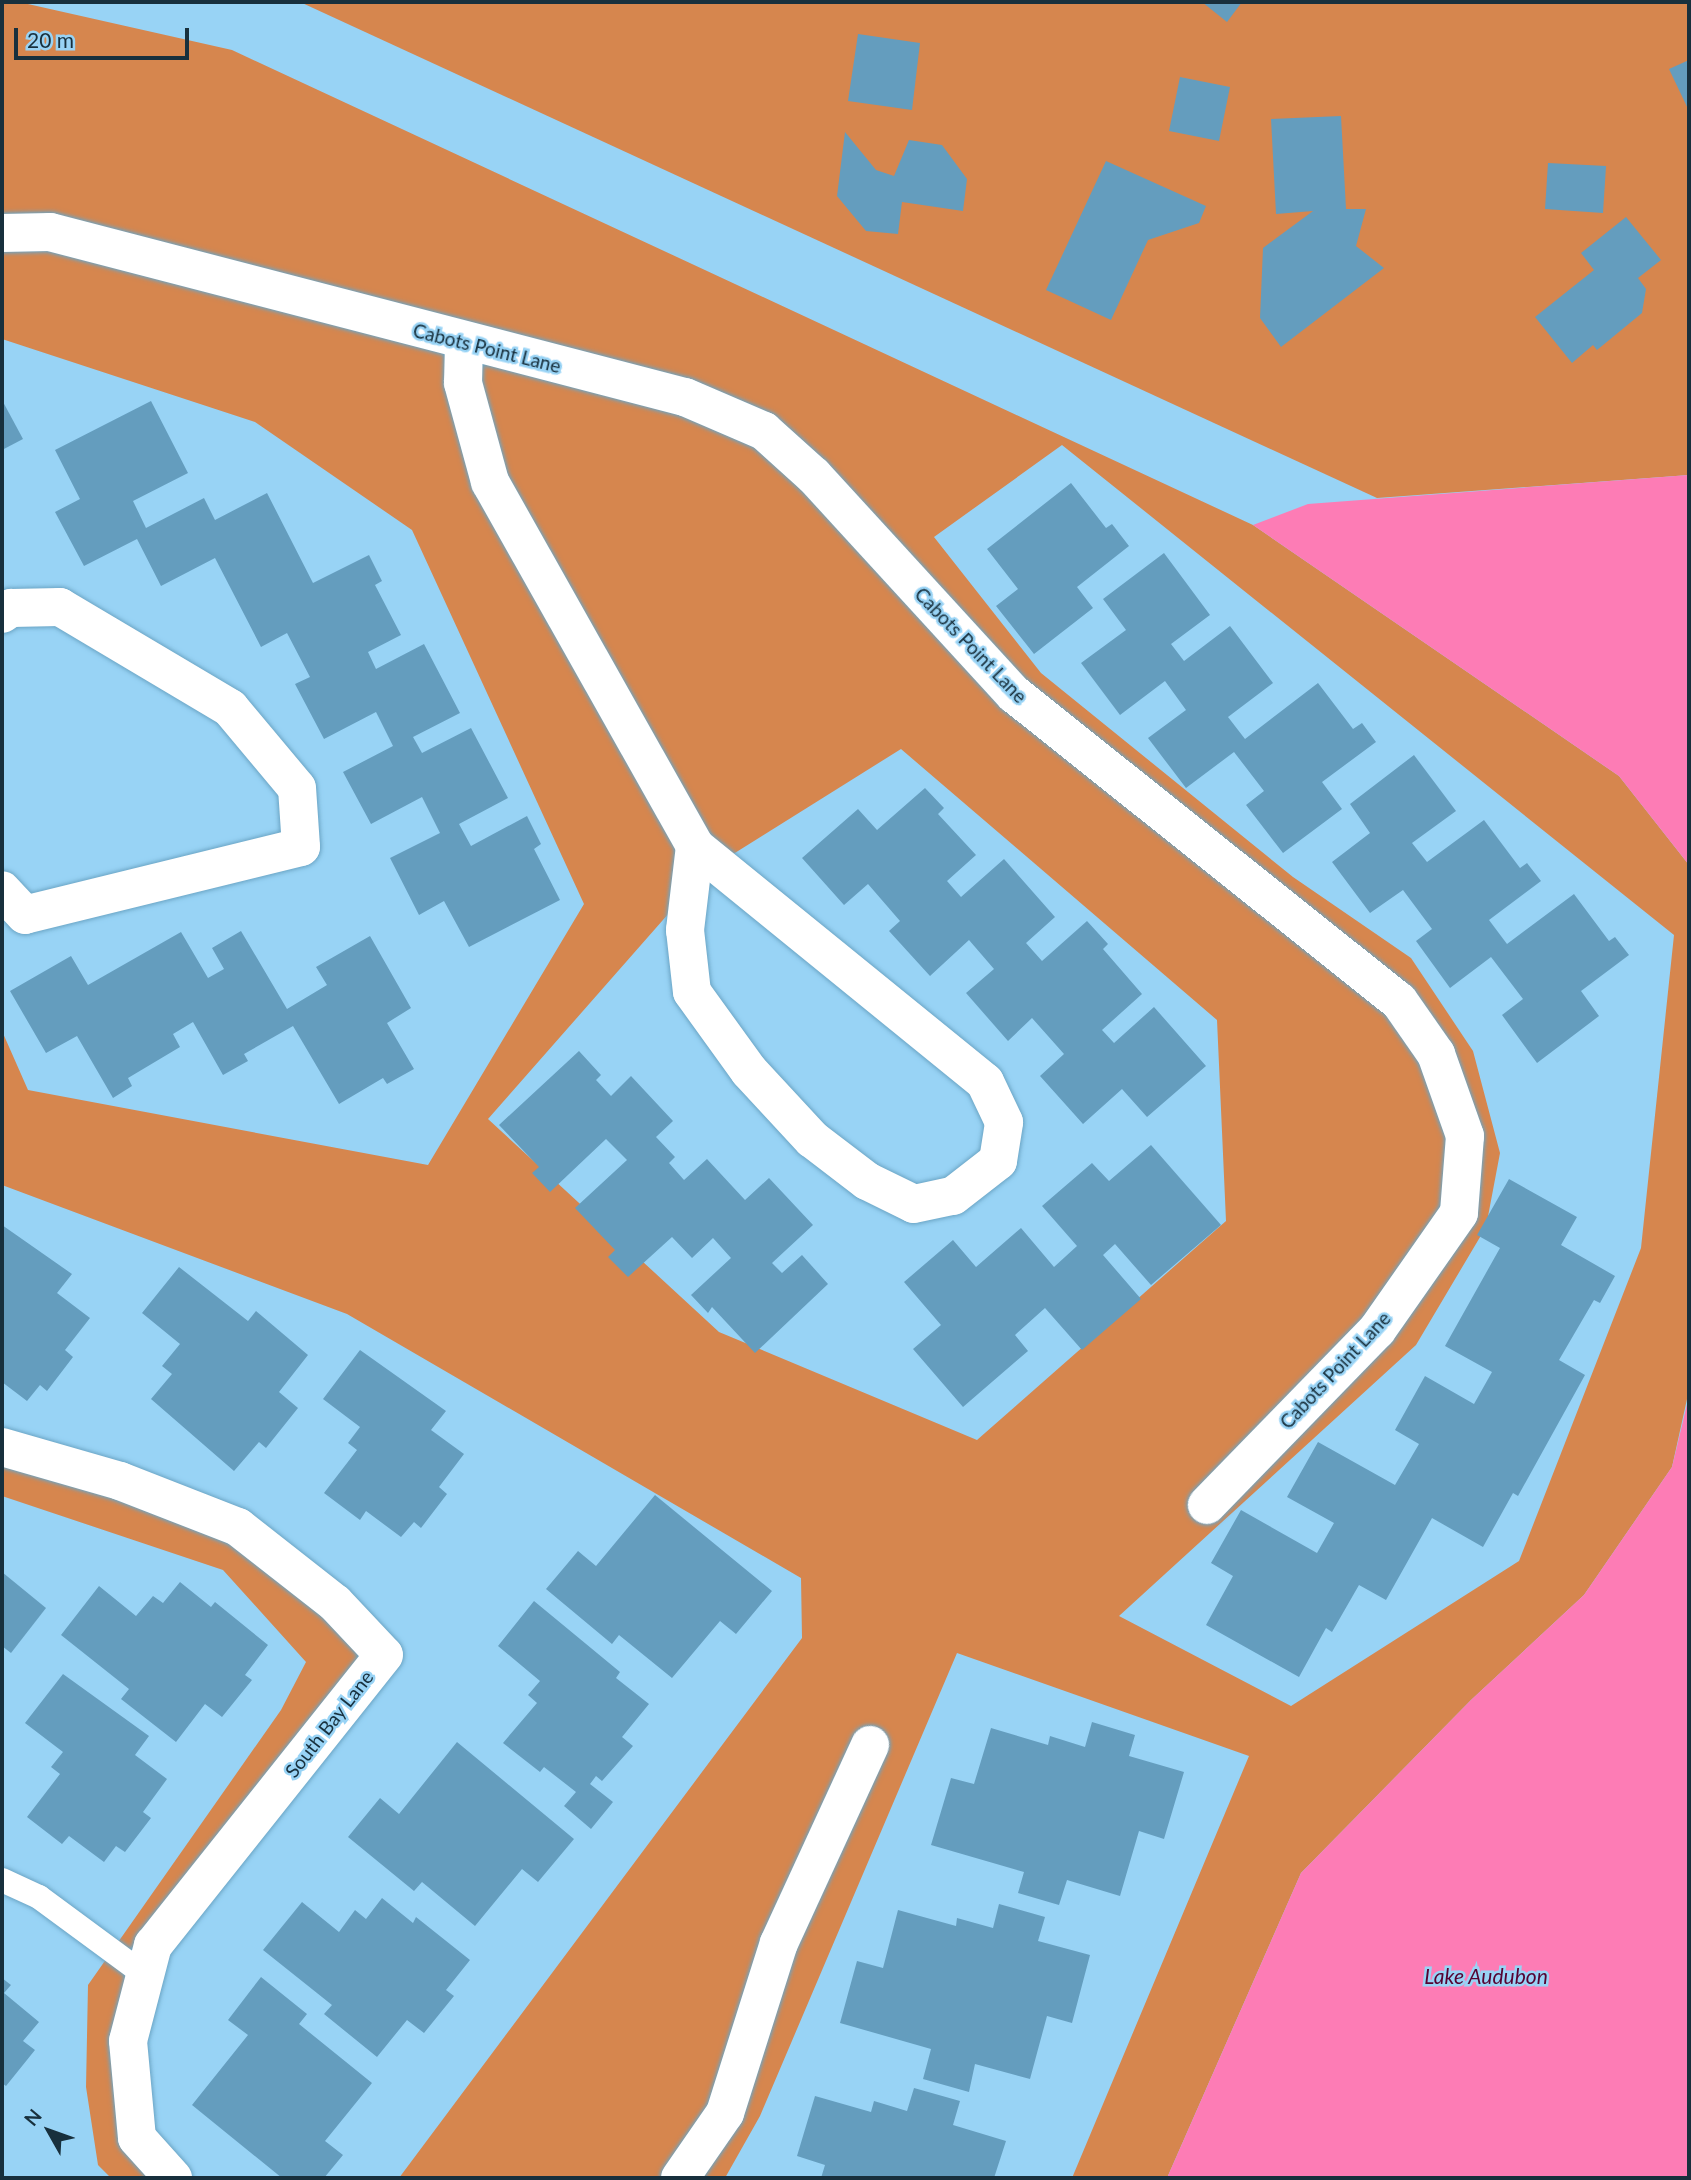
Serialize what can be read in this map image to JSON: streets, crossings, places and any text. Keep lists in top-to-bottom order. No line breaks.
{"streets":{"street":["Cabots Point Lane","South Bay Lane"]},"water":["Lake Audubon"],"scale_bar":"20 m","north":"top left"}
